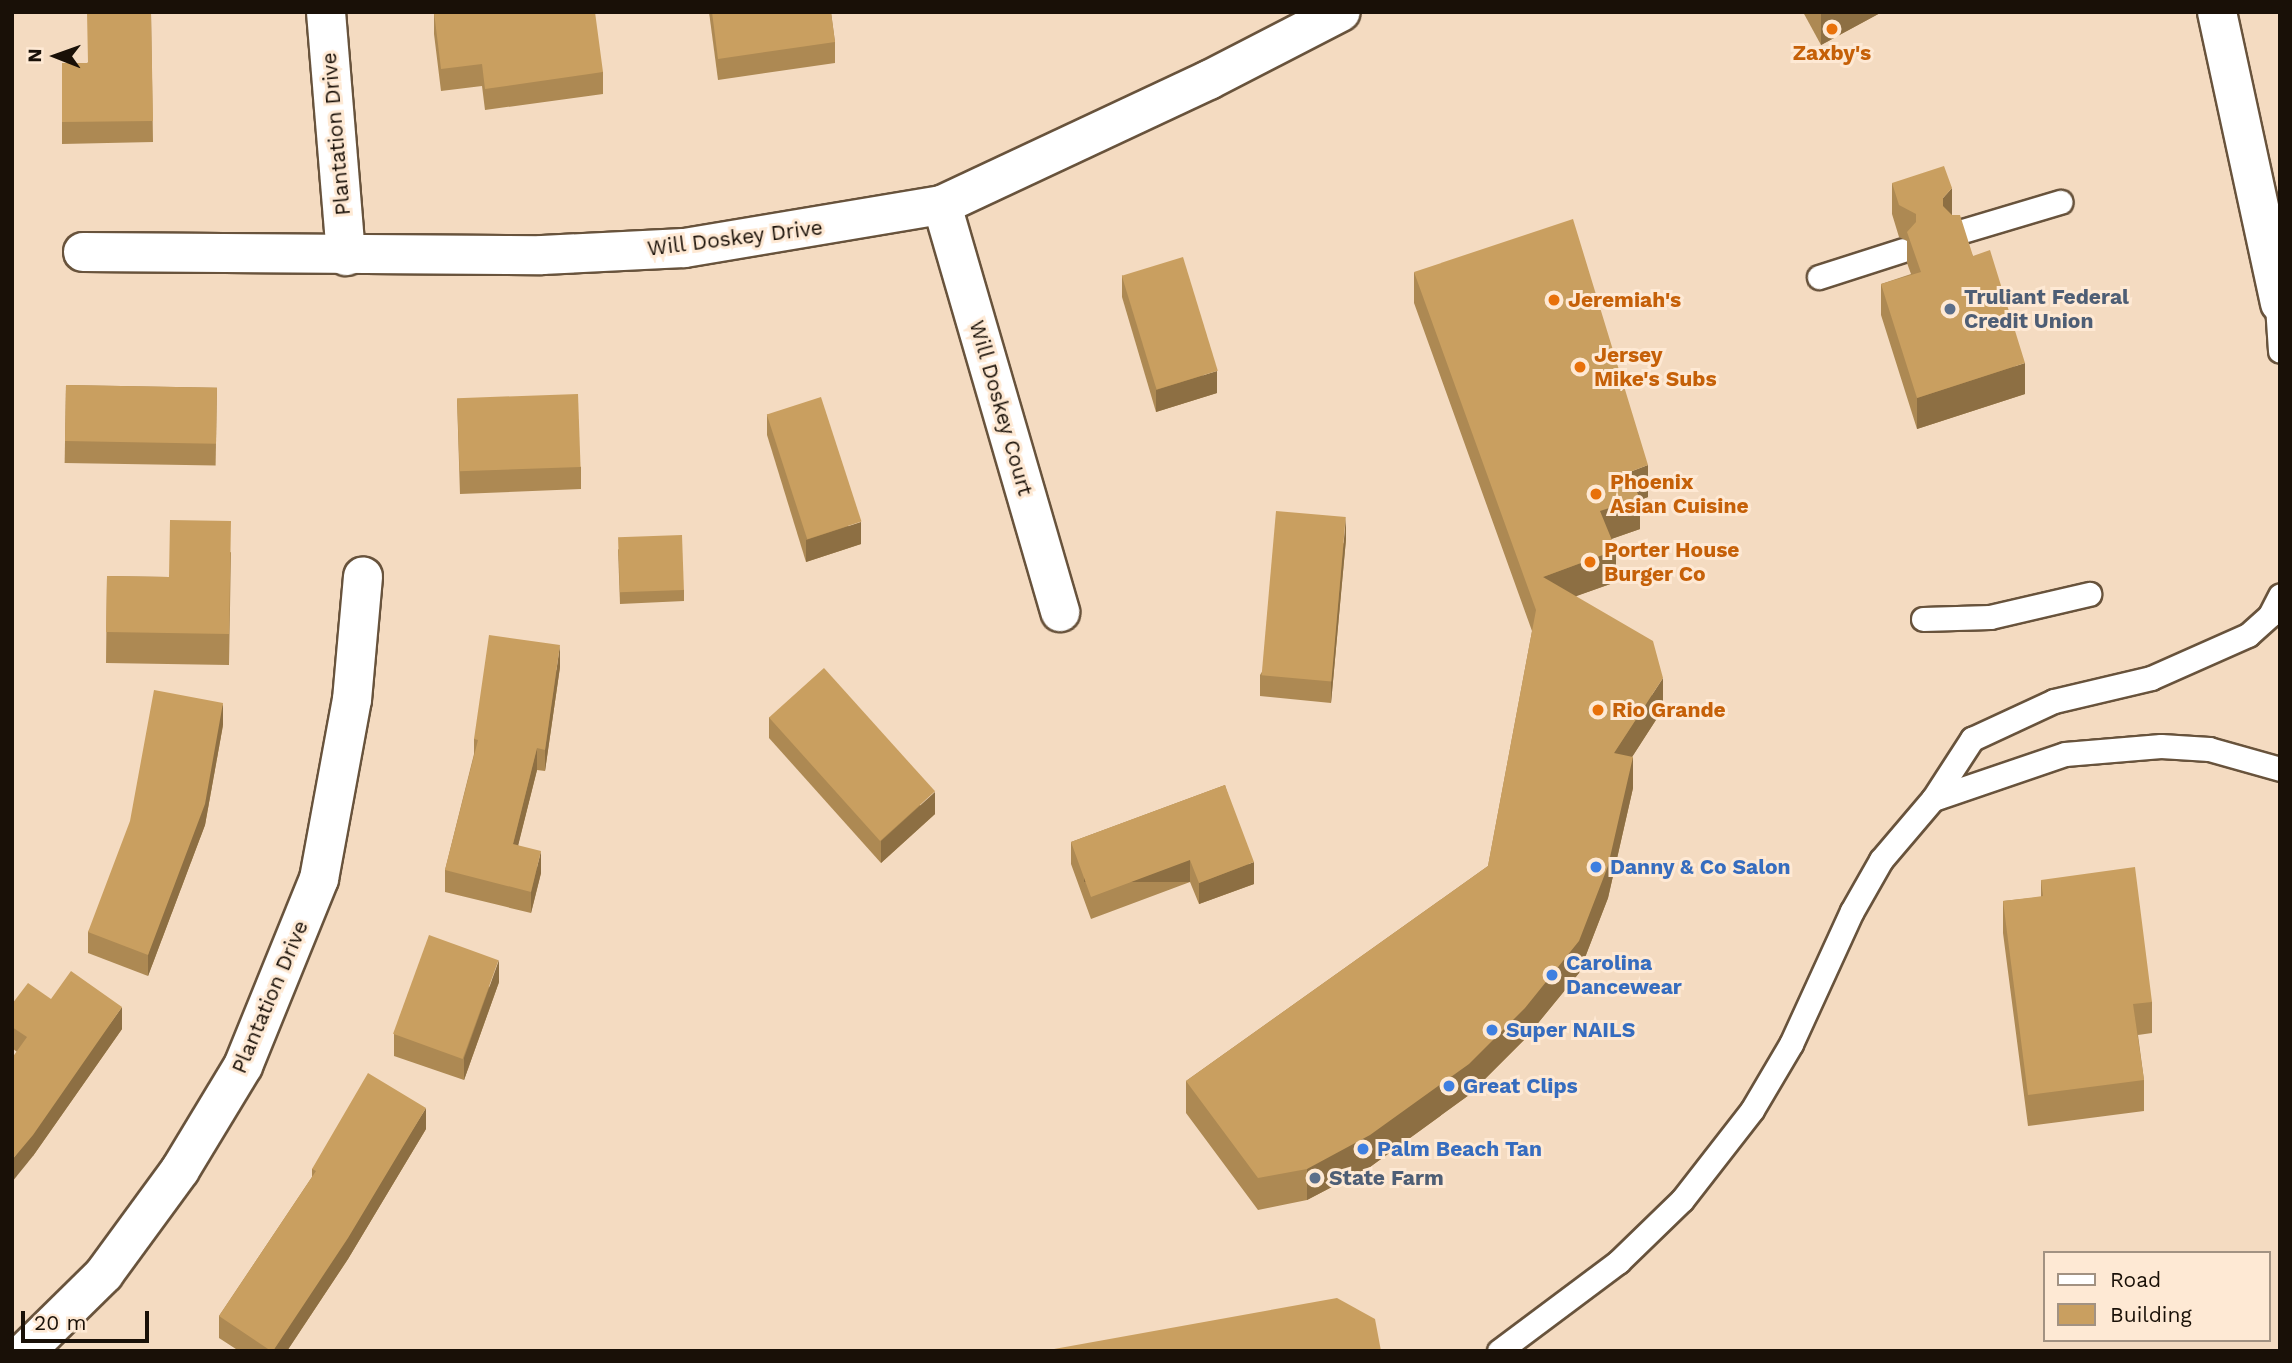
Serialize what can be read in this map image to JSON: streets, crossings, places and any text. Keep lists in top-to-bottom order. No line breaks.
{"streets":{"street":["Plantation Drive","Will Doskey Drive","Will Doskey Court"]},"crossings":[["Plantation Drive","Will Doskey Drive"],["Will Doskey Drive","Will Doskey Court"]],"places":["Zaxby's","Jeremiah's","Truliant Federal Credit Union","Jersey Mike's Subs","Phoenix Asian Cuisine","Porter House Burger Co","Rio Grande","Danny & Co Salon","Carolina Dancewear","Super NAILS","Great Clips","Palm Beach Tan","State Farm"],"legend":["Road","Building"],"scale_bar":"20 m","north":"left"}
